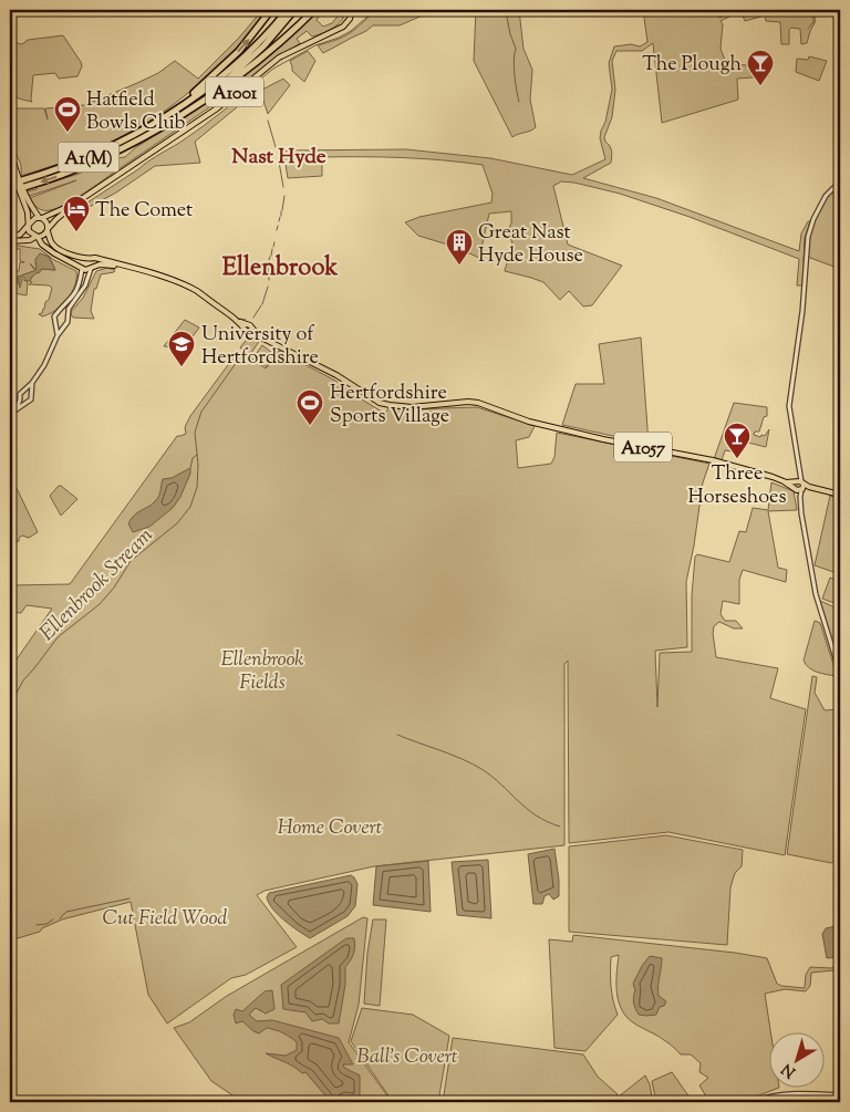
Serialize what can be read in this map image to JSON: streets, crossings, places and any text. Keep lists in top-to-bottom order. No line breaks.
{"streets":{"highway":["A1(M)"],"main road":["A1001","A1057"]},"crossings":[["A1001","A1057"]],"districts":["Nast Hyde","Ellenbrook"],"water":["Ellenbrook Stream"],"parks":["Ellenbrook Fields","Home Covert","Cut Field Wood","Ball's Covert"],"places":{"bar":["The Plough","Three Horseshoes"],"sports":["Hatfield Bowls Club","Hertfordshire Sports Village"],"hotel":["The Comet"],"building":["Great Nast Hyde House"],"school or university":["University of Hertfordshire"]},"north":"bottom left"}
